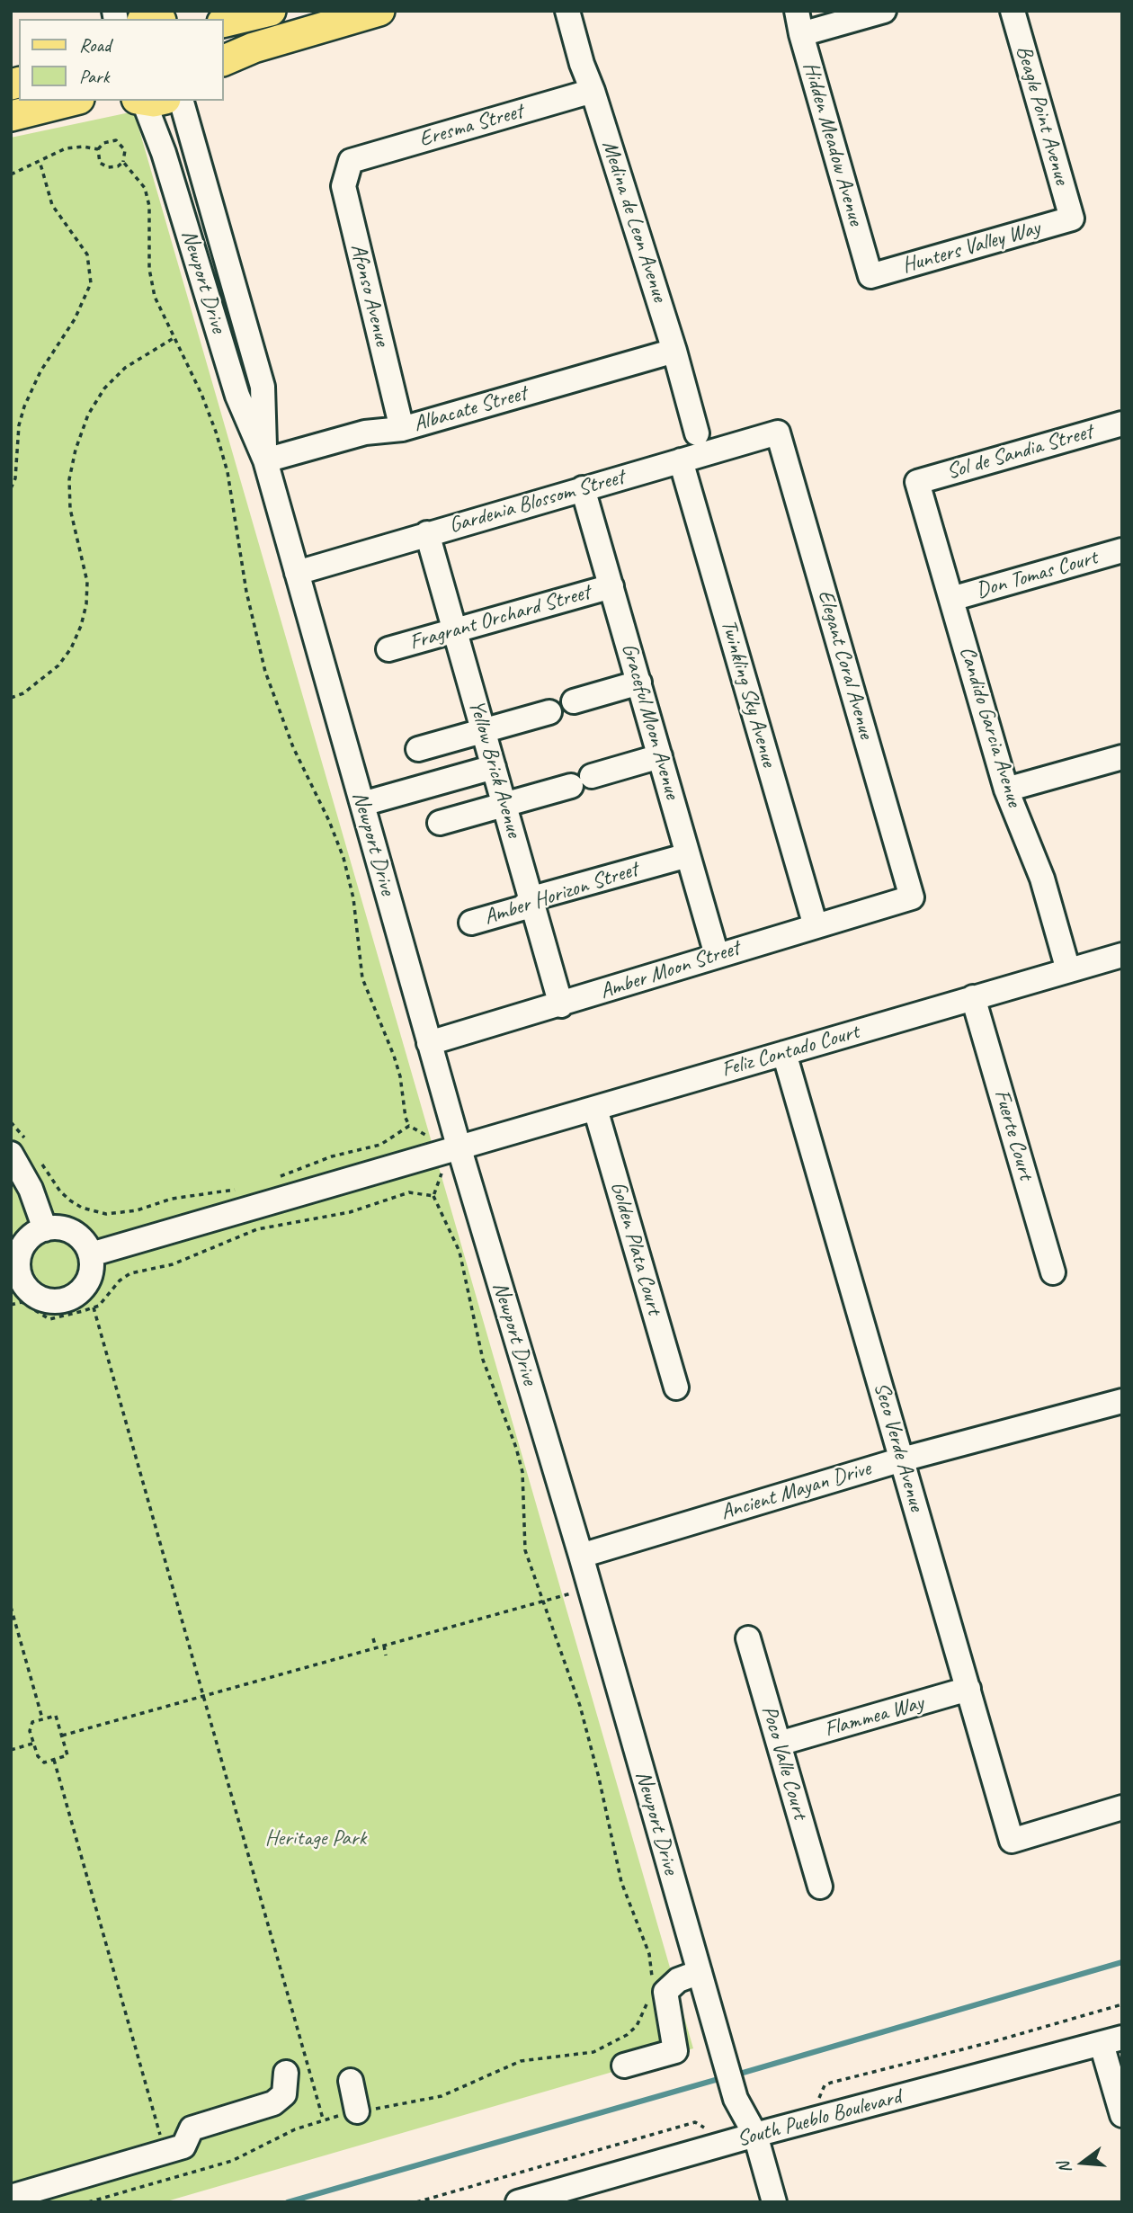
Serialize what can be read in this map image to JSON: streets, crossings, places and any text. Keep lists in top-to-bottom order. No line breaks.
{"streets":{"street":["Beagle Point Avenue","Eresma Street","Hidden Meadow Avenue","Medina de Leon Avenue","Hunters Valley Way","Newport Drive","Afonso Avenue","Albacate Street","Sol de Sandia Street","Gardenia Blossom Street","Don Tomas Court","Fragrant Orchard Street","Elegant Coral Avenue","Twinkling Sky Avenue","Graceful Moon Avenue","Candido Garcia Avenue","Yellow Brick Avenue","Amber Horizon Street","Amber Moon Street","Feliz Contado Court","Fuerte Court","Golden Plata Court","Seco Verde Avenue","Ancient Mayan Drive","Flammea Way","Poco Valle Court","South Pueblo Boulevard"]},"crossings":[["Beagle Point Avenue","Hunters Valley Way"],["Eresma Street","Medina de Leon Avenue"],["Eresma Street","Afonso Avenue"],["Hidden Meadow Avenue","Hunters Valley Way"],["Medina de Leon Avenue","Albacate Street"],["Newport Drive","Albacate Street"],["Newport Drive","Gardenia Blossom Street"],["Newport Drive","Amber Moon Street"],["Newport Drive","Feliz Contado Court"],["Newport Drive","Ancient Mayan Drive"],["Newport Drive","South Pueblo Boulevard"],["Afonso Avenue","Albacate Street"],["Sol de Sandia Street","Candido Garcia Avenue"],["Gardenia Blossom Street","Elegant Coral Avenue"],["Gardenia Blossom Street","Twinkling Sky Avenue"],["Gardenia Blossom Street","Graceful Moon Avenue"],["Gardenia Blossom Street","Yellow Brick Avenue"],["Don Tomas Court","Candido Garcia Avenue"],["Fragrant Orchard Street","Graceful Moon Avenue"],["Fragrant Orchard Street","Yellow Brick Avenue"],["Elegant Coral Avenue","Amber Moon Street"],["Twinkling Sky Avenue","Amber Moon Street"],["Graceful Moon Avenue","Amber Horizon Street"],["Graceful Moon Avenue","Amber Moon Street"],["Candido Garcia Avenue","Feliz Contado Court"],["Yellow Brick Avenue","Amber Horizon Street"],["Yellow Brick Avenue","Amber Moon Street"],["Feliz Contado Court","Fuerte Court"],["Feliz Contado Court","Golden Plata Court"],["Feliz Contado Court","Seco Verde Avenue"],["Seco Verde Avenue","Ancient Mayan Drive"],["Seco Verde Avenue","Flammea Way"],["Flammea Way","Poco Valle Court"]],"parks":["Heritage Park"],"legend":["Road","Park"],"north":"left"}
